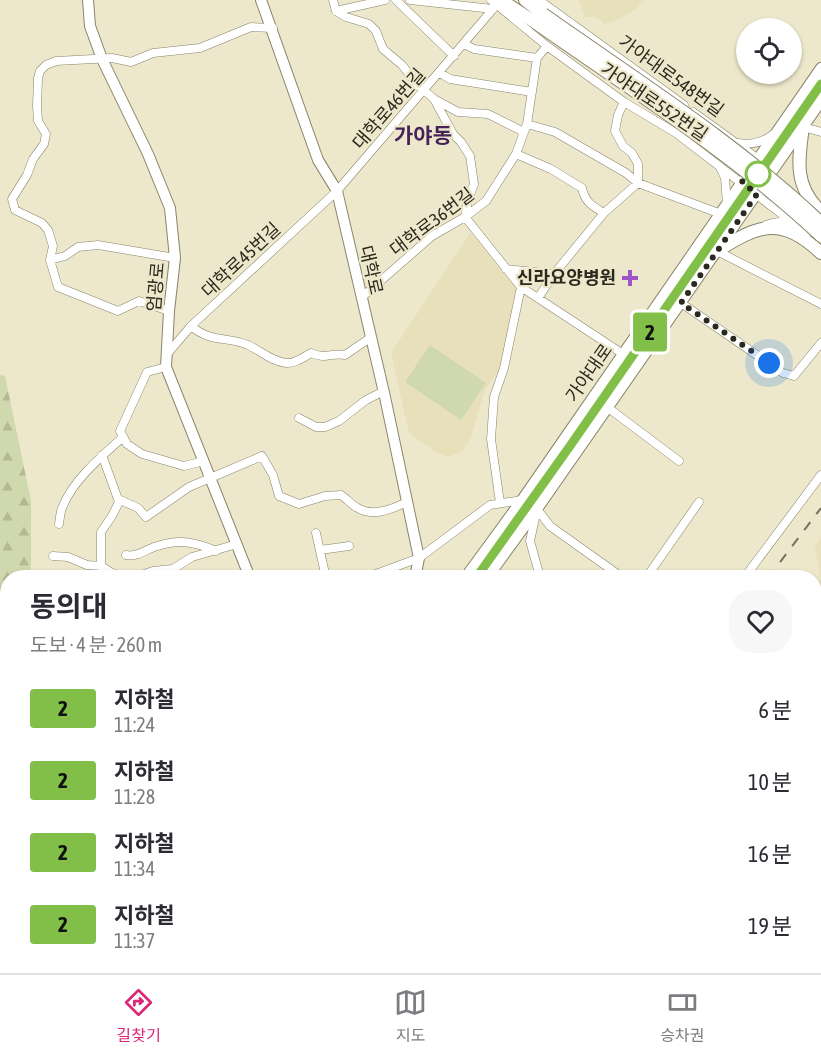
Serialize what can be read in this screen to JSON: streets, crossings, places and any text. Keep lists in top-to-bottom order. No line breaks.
{"streets":{"main road":["대학로","엄광로","가야대로"],"street":["가야대로548번길","가야대로552번길","대학로46번길","대학로36번길","대학로45번길"]},"crossings":[["가야대로548번길","가야대로"],["가야대로552번길","대학로46번길"],["가야대로552번길","대학로36번길"],["가야대로552번길","가야대로"],["대학로46번길","대학로36번길"],["대학로46번길","대학로45번길"],["대학로46번길","대학로"],["대학로36번길","대학로"],["대학로45번길","대학로"],["대학로45번길","엄광로"]],"districts":["가야동"],"places":{"health":["신라요양병원"]},"lines":["metro line 2"],"page":{"on_map":"2","heading":["동의대","도보 · 4 분 · 260 m"],"list":[{"mark":"2","name":"지하철","note":"11:24","value":"6 분"},{"mark":"2","name":"지하철","note":"11:28","value":"10 분"},{"mark":"2","name":"지하철","note":"11:34","value":"16 분"},{"mark":"2","name":"지하철","note":"11:37","value":"19 분"}],"tabs":["길찾기","지도","승차권"]}}
